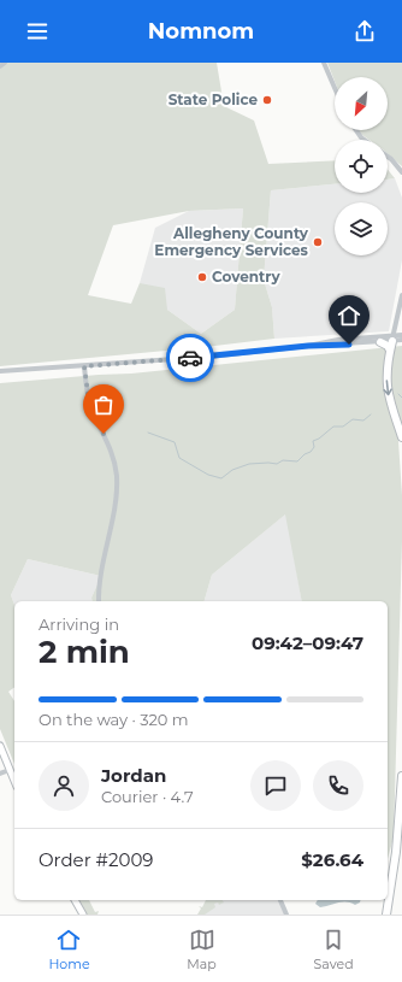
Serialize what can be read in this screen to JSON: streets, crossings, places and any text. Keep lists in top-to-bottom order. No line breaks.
{"places":["State Police","Allegheny County Emergency Services","Coventry"],"north":"bottom left","page":{"header":"Nomnom","heading":["2 min","Arriving in","09:42–09:47"],"panel":["Jordan","Courier · 4.7","Order #2009","$26.64"],"bar":"On the way · 320 m","tabs":["Home","Map","Saved"]}}
